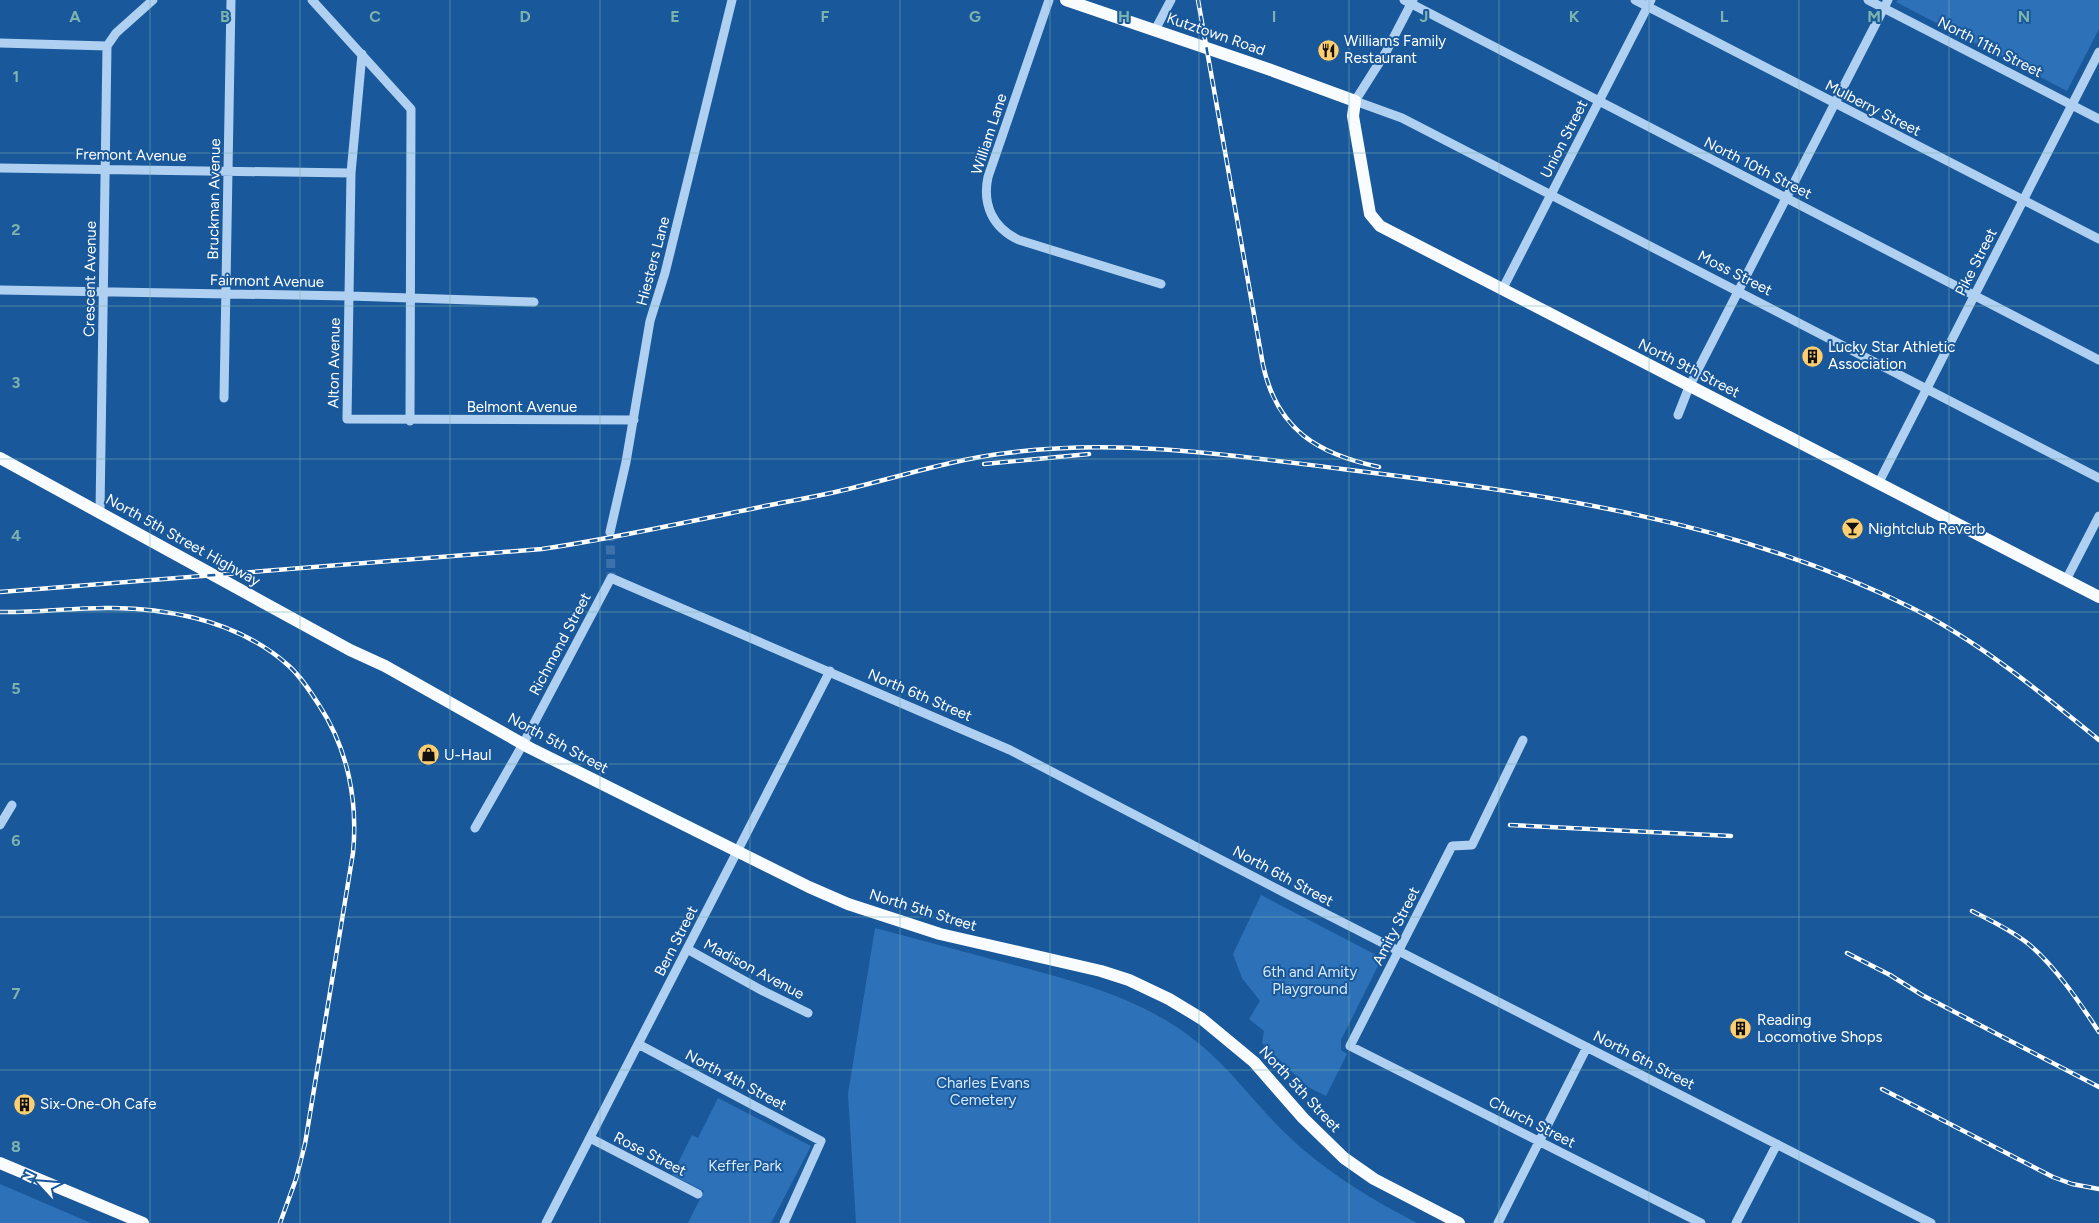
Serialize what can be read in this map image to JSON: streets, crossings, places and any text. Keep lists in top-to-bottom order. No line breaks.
{"streets":{"main road":["Kutztown Road","North 9th Street","North 5th Street Highway","North 5th Street"],"street":["North 11th Street","Mulberry Street","William Lane","Union Street","Fremont Avenue","North 10th Street","Bruckman Avenue","Hiesters Lane","Pike Street","Moss Street","Crescent Avenue","Fairmont Avenue","Alton Avenue","Belmont Avenue","Richmond Street","North 6th Street","Amity Street","Bern Street","Madison Avenue","North 4th Street","Church Street","Rose Street"]},"crossings":[["Kutztown Road","Moss Street"],["Kutztown Road","North 9th Street"],["North 11th Street","Pike Street"],["Mulberry Street","Union Street"],["Mulberry Street","Pike Street"],["Union Street","North 10th Street"],["Union Street","Moss Street"],["Union Street","North 9th Street"],["Fremont Avenue","Bruckman Avenue"],["Fremont Avenue","Crescent Avenue"],["Fremont Avenue","Alton Avenue"],["North 10th Street","Pike Street"],["Bruckman Avenue","Fairmont Avenue"],["Hiesters Lane","Belmont Avenue"],["Pike Street","Moss Street"],["Pike Street","North 9th Street"],["Moss Street","North 9th Street"],["Crescent Avenue","Fairmont Avenue"],["Crescent Avenue","North 5th Street Highway"],["Fairmont Avenue","Alton Avenue"],["Alton Avenue","Belmont Avenue"],["North 5th Street Highway","North 5th Street"],["Richmond Street","North 6th Street"],["Richmond Street","North 5th Street"],["North 6th Street","Amity Street"],["North 6th Street","Bern Street"],["North 5th Street","Bern Street"],["Amity Street","Church Street"],["Bern Street","Madison Avenue"],["Bern Street","North 4th Street"],["Bern Street","Rose Street"]],"parks":["6th and Amity Playground","Charles Evans Cemetery","Keffer Park"],"places":{"restaurant":["Williams Family Restaurant"],"building":["Lucky Star Athletic Association","Reading Locomotive Shops","Six-One-Oh Cafe"],"bar":["Nightclub Reverb"],"shop":["U-Haul"]},"north":"top left","grid":{"columns":["A","B","C","D","E","F","G","H","I","J","K","L","M","N"],"rows":["1","2","3","4","5","6","7","8"]}}
